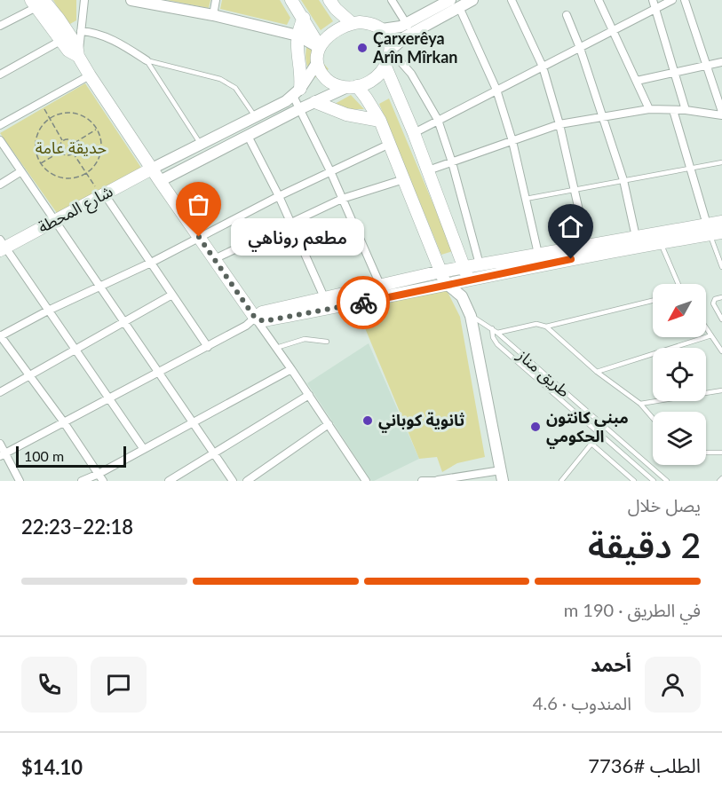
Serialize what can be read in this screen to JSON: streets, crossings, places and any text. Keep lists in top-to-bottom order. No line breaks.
{"streets":{"main road":["شارع المحطة"],"lane":["طريق مناز"]},"parks":["حديقة عامة"],"places":["Çarxerêya Arîn Mîrkan","مطعم روناهي","ثانوية كوباني","مبنى كانتون الحكومي"],"scale_bar":"100 m","north":"bottom left","page":{"bubble":"مطعم روناهي","scale":"100 m","heading":["2 دقيقة","يصل خلال","22:18–22:23"],"panel":["أحمد","المندوب · 4.6","الطلب #7736","$14.10"],"bar":"في الطريق · 190 m"}}
